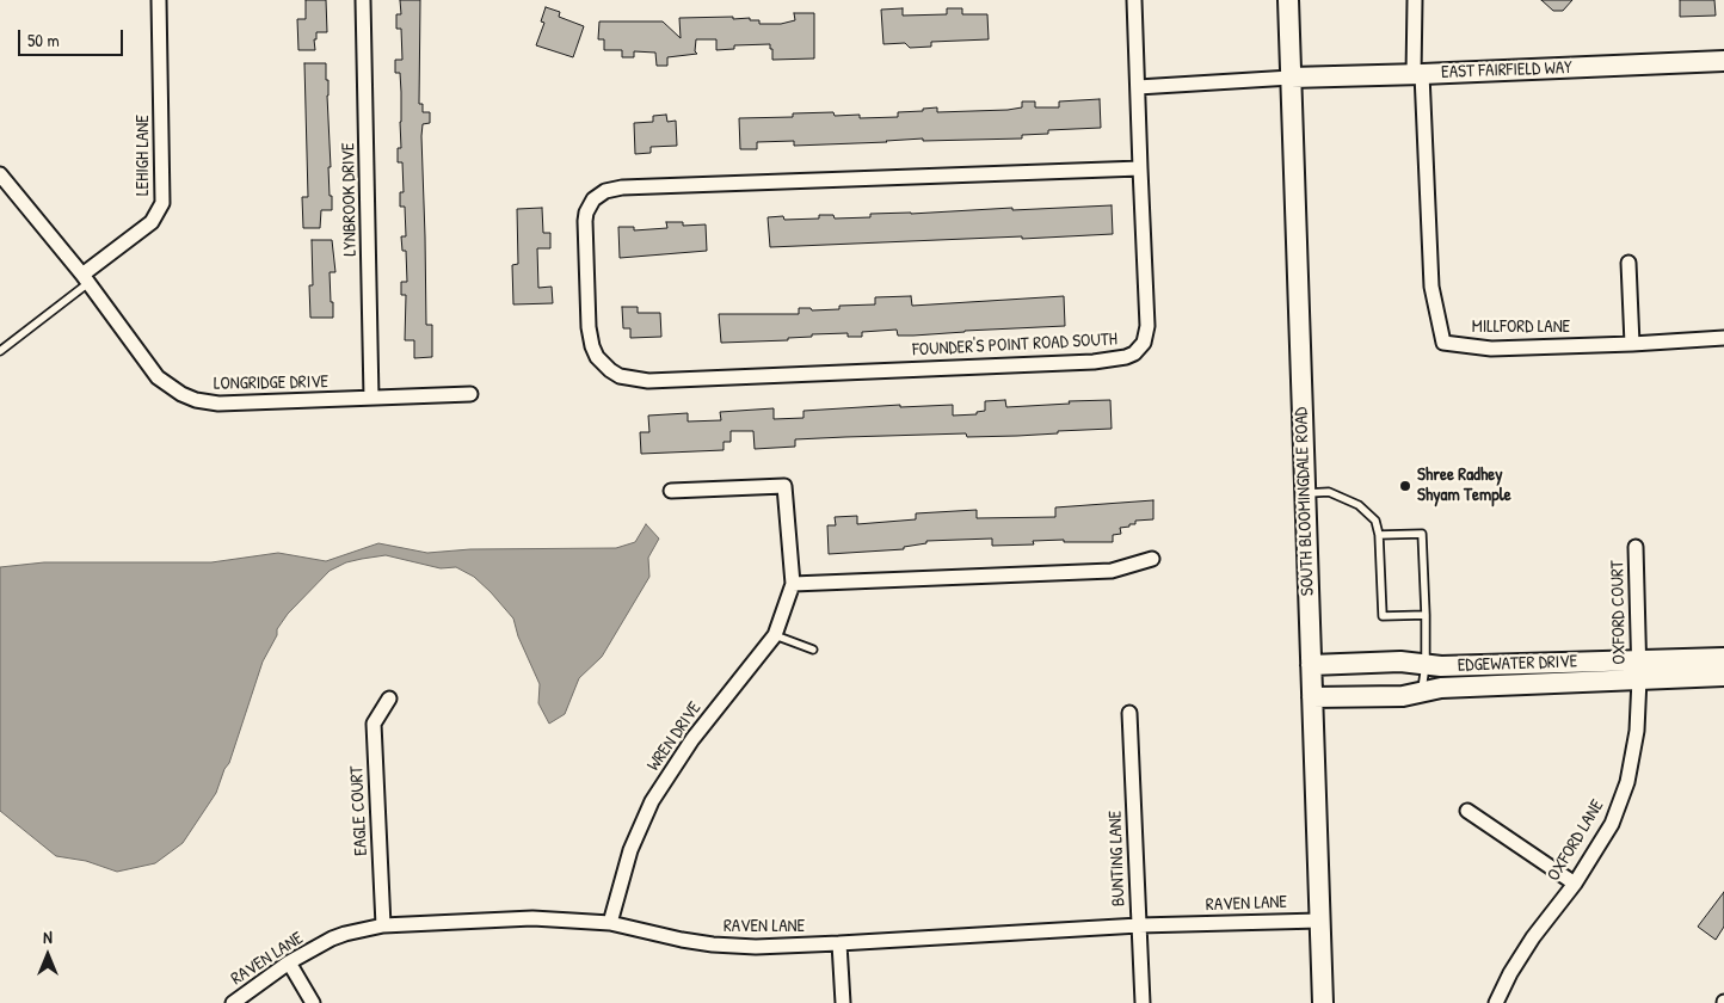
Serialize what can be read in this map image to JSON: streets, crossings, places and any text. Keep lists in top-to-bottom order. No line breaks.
{"streets":{"street":["EAST FAIRFIELD WAY","LEHIGH LANE","LYNBROOK DRIVE","MILLFORD LANE","FOUNDER'S POINT ROAD SOUTH","LONGRIDGE DRIVE","SOUTH BLOOMINGDALE ROAD","OXFORD COURT","EDGEWATER DRIVE","WREN DRIVE","EAGLE COURT","OXFORD LANE","BUNTING LANE","RAVEN LANE"]},"crossings":[["EAST FAIRFIELD WAY","MILLFORD LANE"],["EAST FAIRFIELD WAY","SOUTH BLOOMINGDALE ROAD"],["LEHIGH LANE","LONGRIDGE DRIVE"],["LYNBROOK DRIVE","LONGRIDGE DRIVE"],["SOUTH BLOOMINGDALE ROAD","EDGEWATER DRIVE"],["SOUTH BLOOMINGDALE ROAD","RAVEN LANE"],["OXFORD COURT","EDGEWATER DRIVE"],["OXFORD COURT","OXFORD LANE"],["EDGEWATER DRIVE","OXFORD LANE"],["WREN DRIVE","RAVEN LANE"],["EAGLE COURT","RAVEN LANE"],["BUNTING LANE","RAVEN LANE"]],"places":["Shree Radhey Shyam Temple"],"scale_bar":"50 m","north":"top"}
